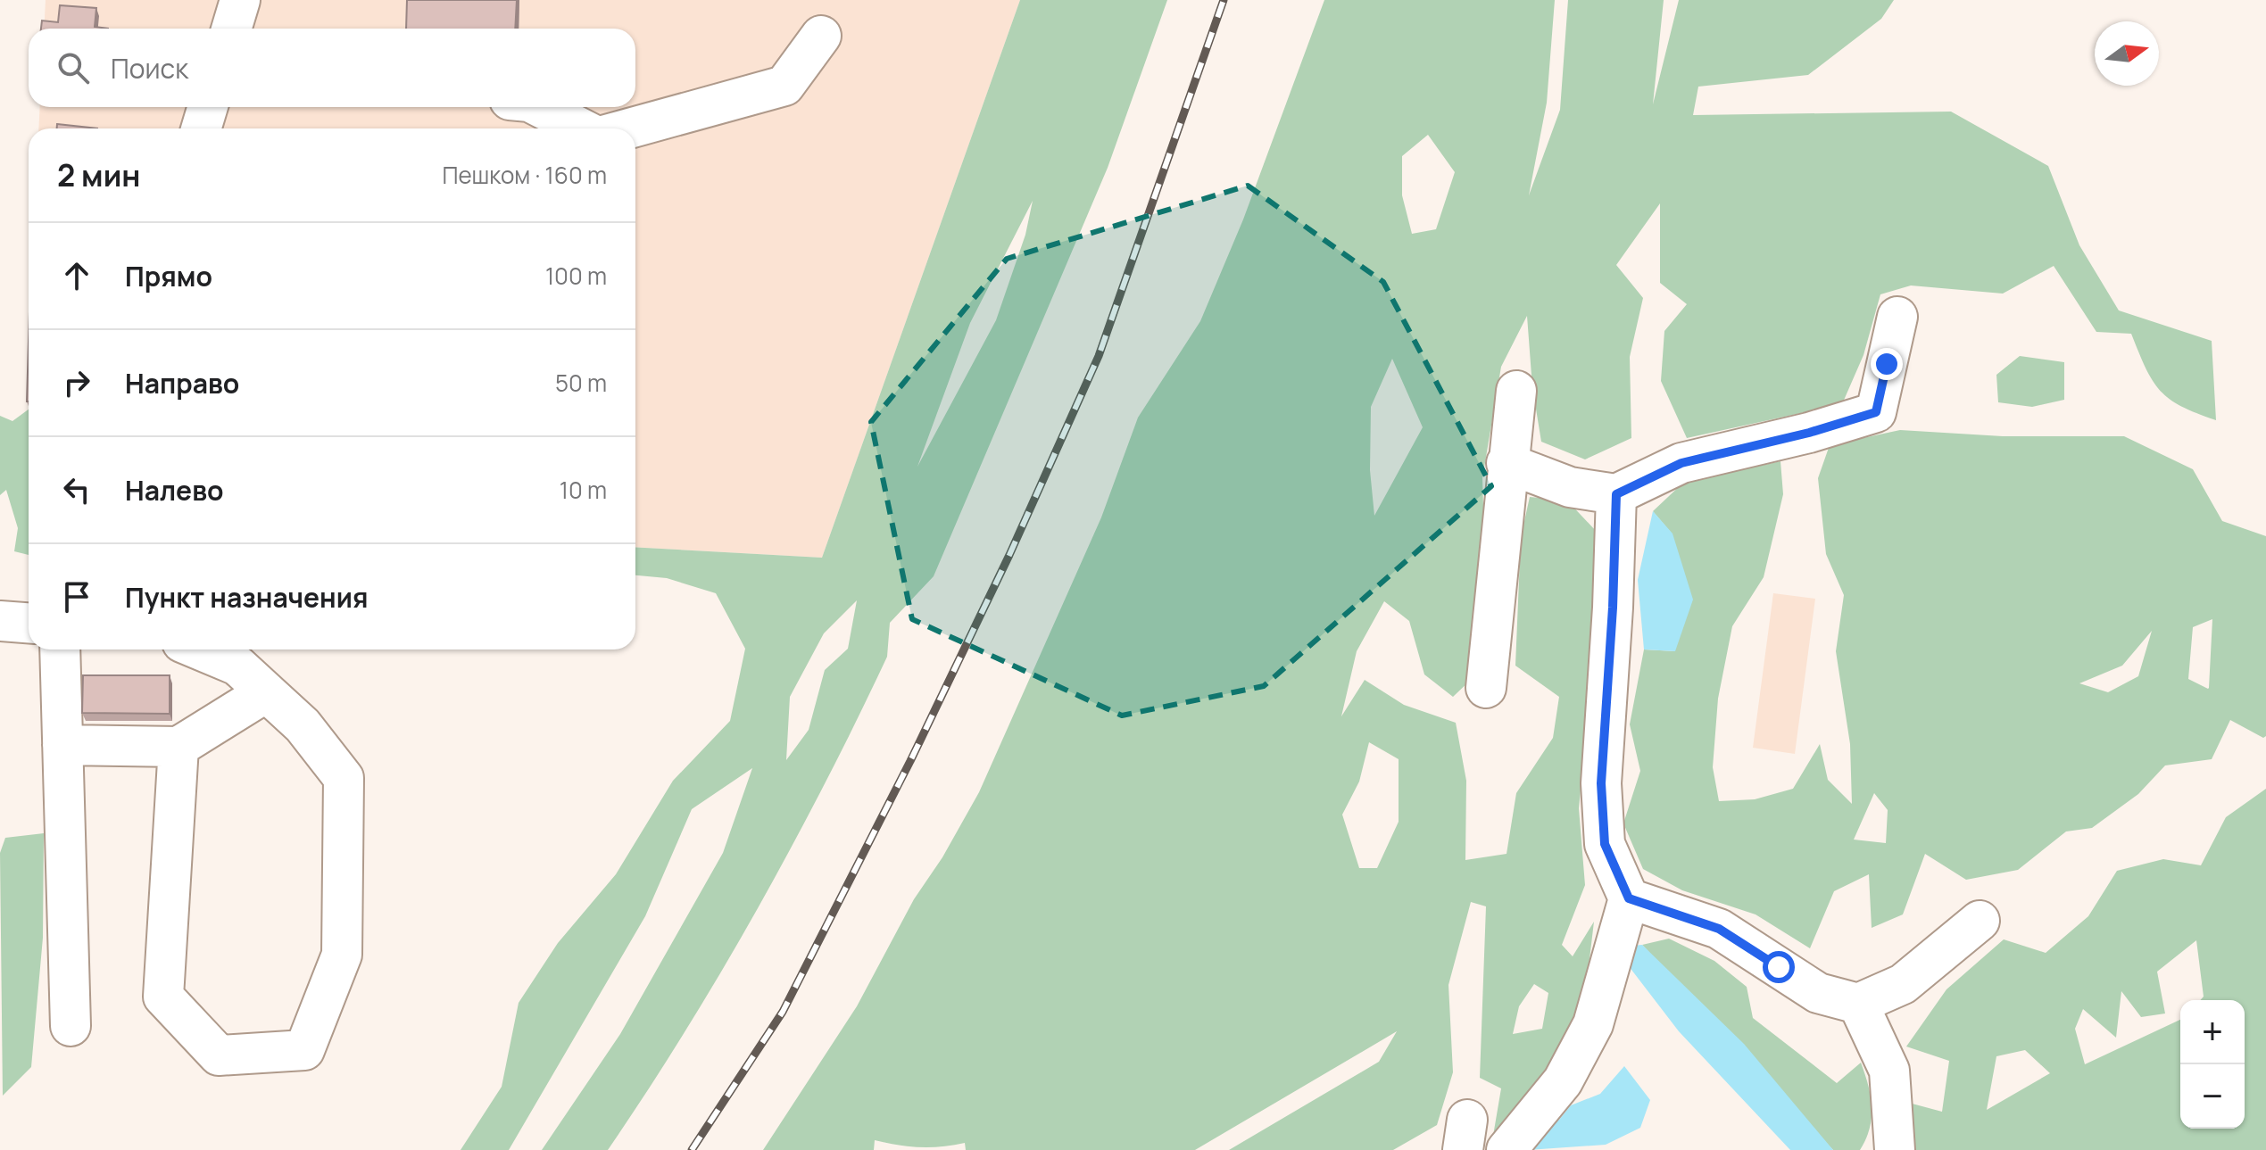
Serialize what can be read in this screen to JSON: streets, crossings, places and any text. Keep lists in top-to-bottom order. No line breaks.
{"north":"right","page":{"search":"Поиск","heading":["2 мин","Пешком · 160 m"],"list":[["Прямо","100 m"],["Направо","50 m"],["Налево","10 m"],"Пункт назначения"],"map_buttons":["+","−"]}}
